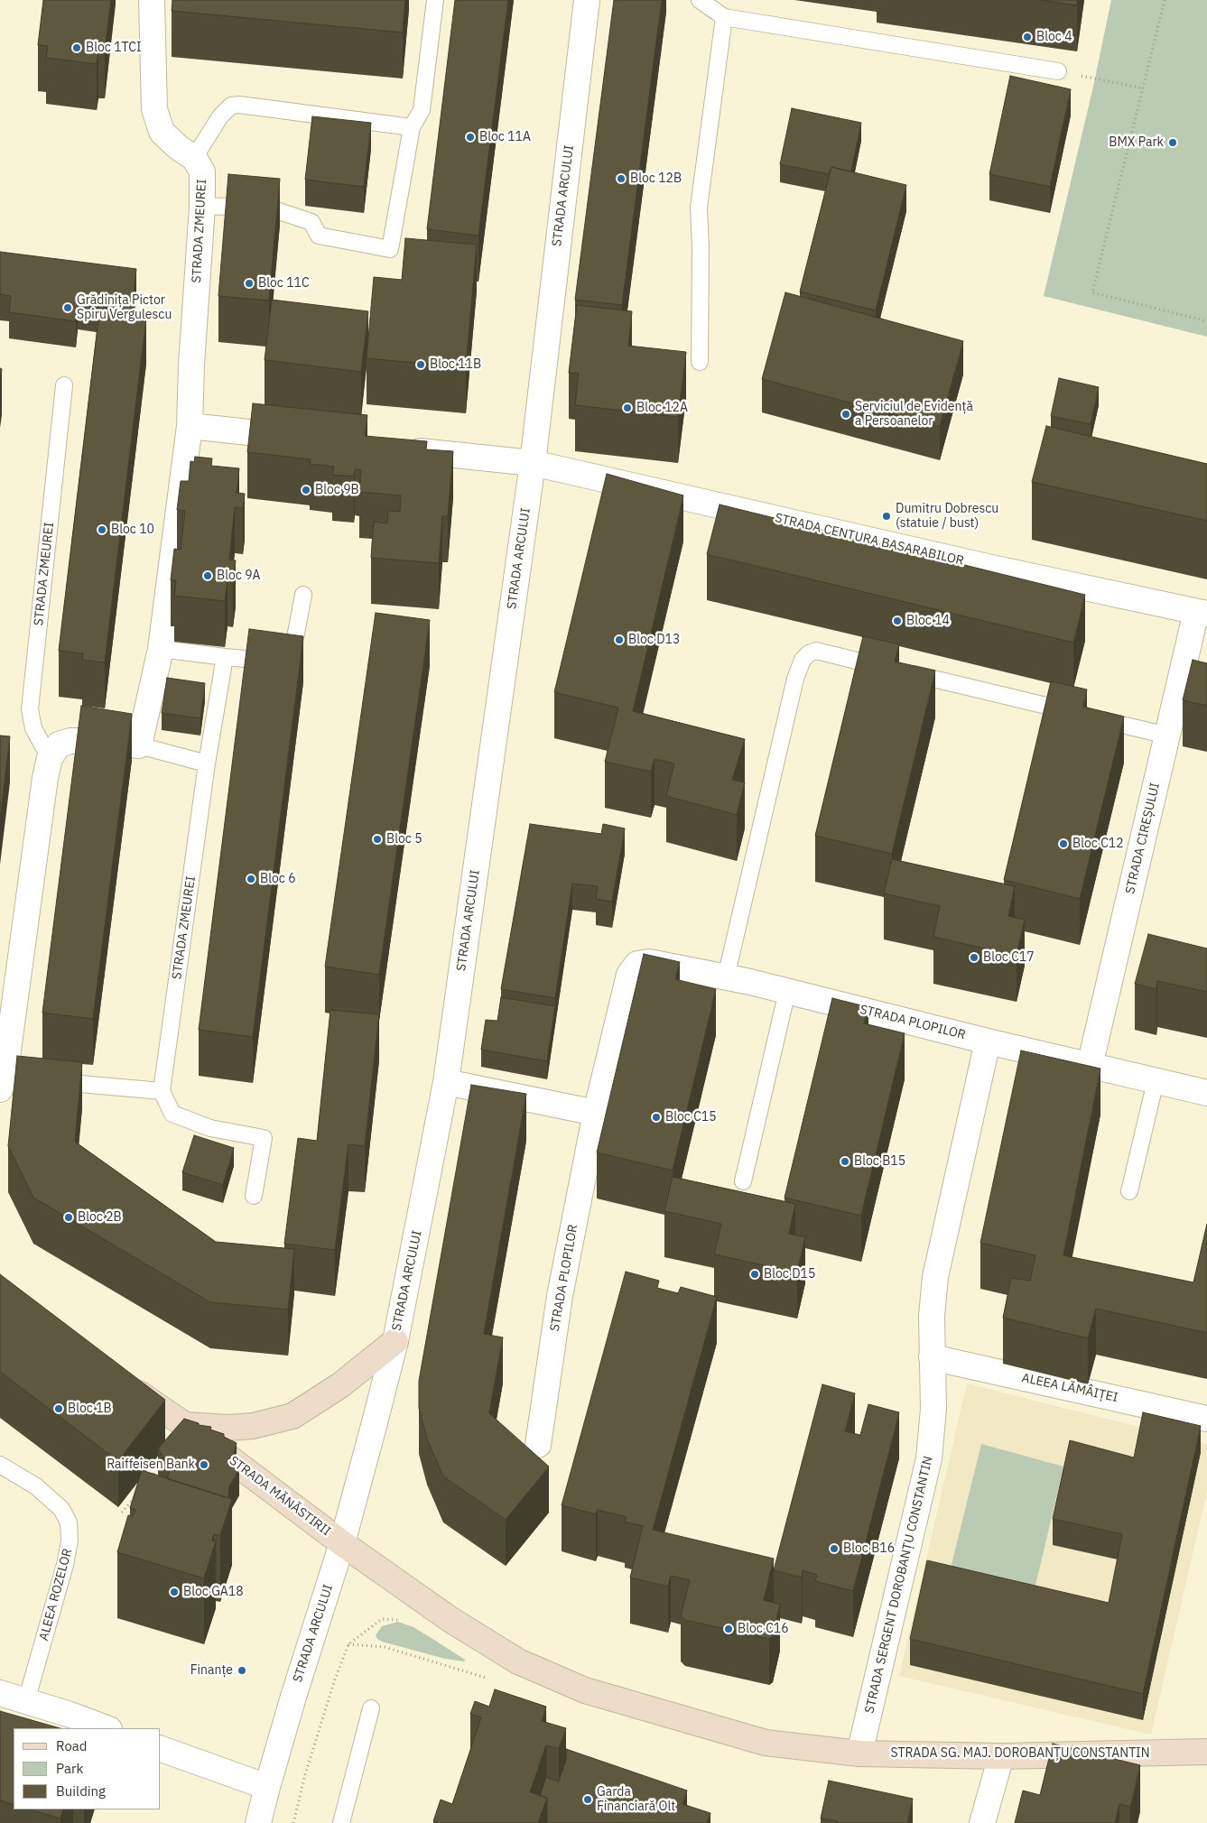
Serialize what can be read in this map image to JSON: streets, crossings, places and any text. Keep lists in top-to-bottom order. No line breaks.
{"streets":{"street":["STRADA ARCULUI","STRADA ZMEUREI","STRADA CENTURA BASARABILOR","STRADA CIREȘULUI","STRADA PLOPILOR","ALEEA LĂMÂIȚEI","STRADA MĂNĂSTIRII","STRADA SERGENT DOROBANȚU CONSTANTIN","STRADA SG. MAJ. DOROBANȚU CONSTANTIN"],"lane":["ALEEA ROZELOR"]},"crossings":[["STRADA ARCULUI","STRADA CENTURA BASARABILOR"],["STRADA ARCULUI","STRADA MĂNĂSTIRII"],["STRADA ARCULUI","STRADA SG. MAJ. DOROBANȚU CONSTANTIN"],["STRADA CENTURA BASARABILOR","STRADA CIREȘULUI"],["STRADA CIREȘULUI","STRADA PLOPILOR"],["STRADA PLOPILOR","STRADA SERGENT DOROBANȚU CONSTANTIN"],["ALEEA LĂMÂIȚEI","STRADA SERGENT DOROBANȚU CONSTANTIN"],["STRADA MĂNĂSTIRII","STRADA SG. MAJ. DOROBANȚU CONSTANTIN"],["STRADA SERGENT DOROBANȚU CONSTANTIN","STRADA SG. MAJ. DOROBANȚU CONSTANTIN"]],"places":["Bloc 4","Bloc 1TCI","Bloc 11A","BMX Park","Bloc 12B","Bloc 11C","Grădinița Pictor Spiru Vergulescu","Bloc 11B","Bloc 12A","Serviciul de Evidență a Persoanelor","Bloc 9B","Dumitru Dobrescu (statuie / bust)","Bloc 10","Bloc 9A","Bloc 14","Bloc D13","Bloc 5","Bloc C12","Bloc 6","Bloc C17","Bloc C15","Bloc B15","Bloc 2B","Bloc D15","Bloc 1B","Raiffeisen Bank","Bloc B16","Bloc GA18","Bloc C16","Finanțe","Garda Financiară Olt"],"legend":["Road","Park","Building"]}
